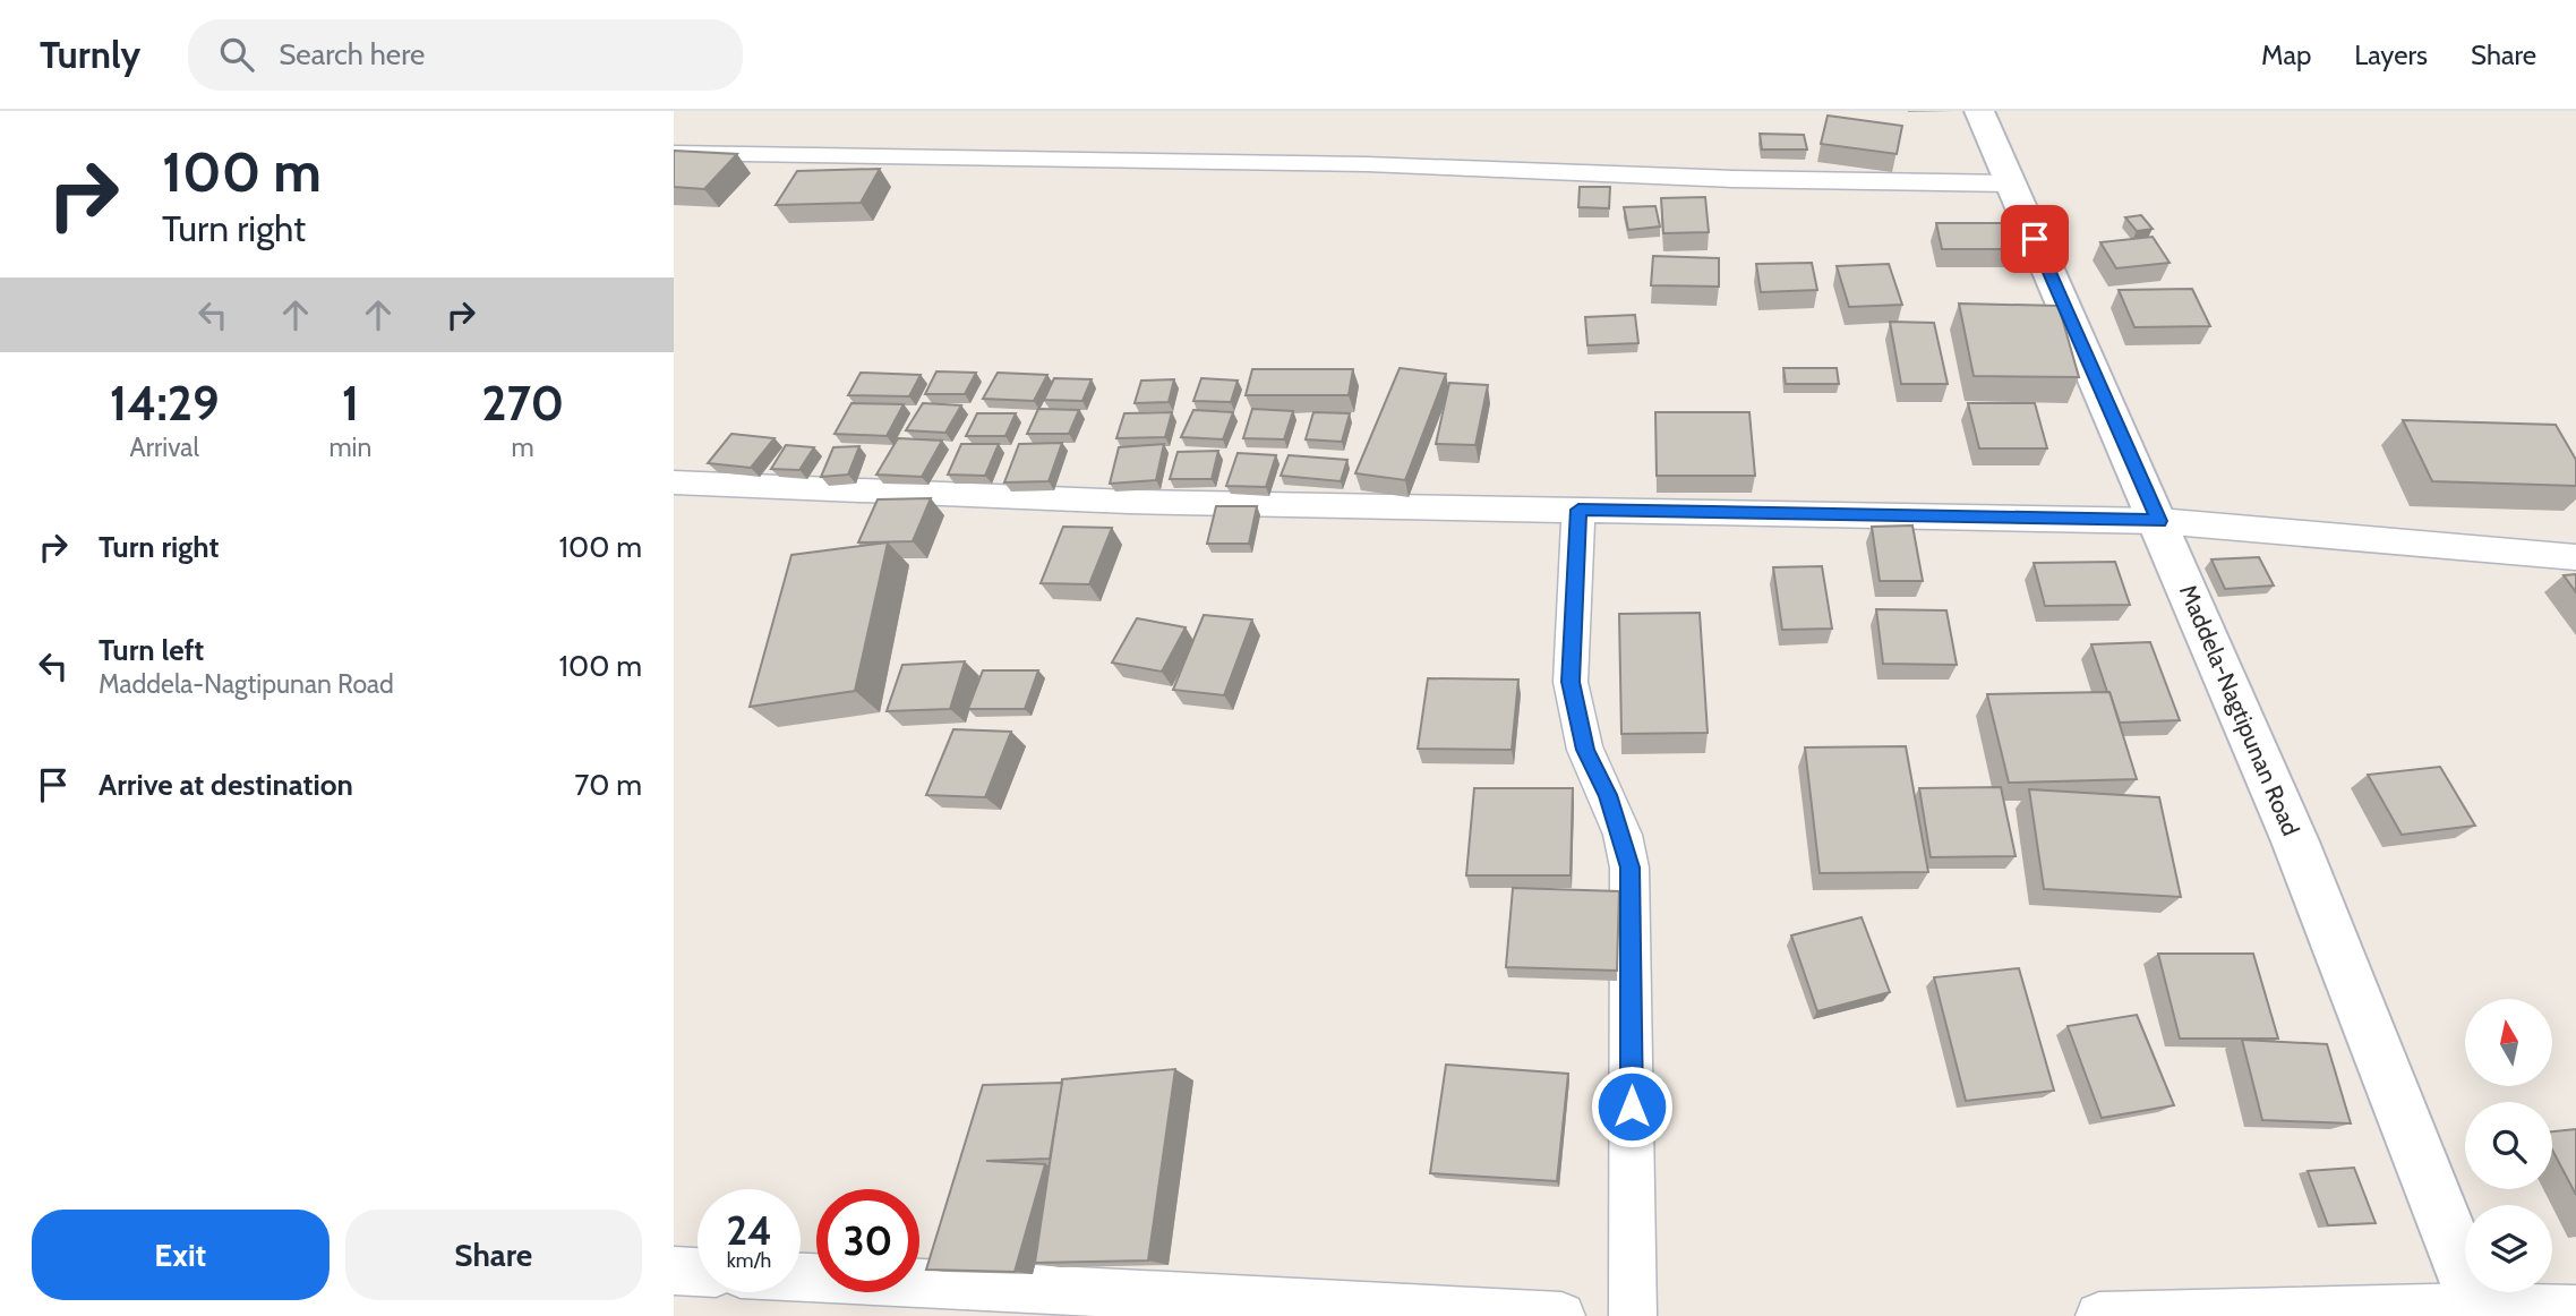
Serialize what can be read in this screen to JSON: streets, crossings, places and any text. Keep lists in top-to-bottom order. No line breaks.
{"streets":{"main road":["Maddela-Nagtipunan Road"]},"north":"top","page":{"header":"Turnly","search":"Search here","nav":["Map","Layers","Share"],"turn":["100 m","Turn right"],"eta":["14:29","Arrival","1","min","270","m"],"list":[{"name":"Turn right","value":"100 m"},{"name":"Turn left","note":"Maddela-Nagtipunan Road","value":"100 m"},{"name":"Arrive at destination","value":"70 m"}],"speed":"24 km/h","limit":"30","buttons":["Exit","Share"]}}
